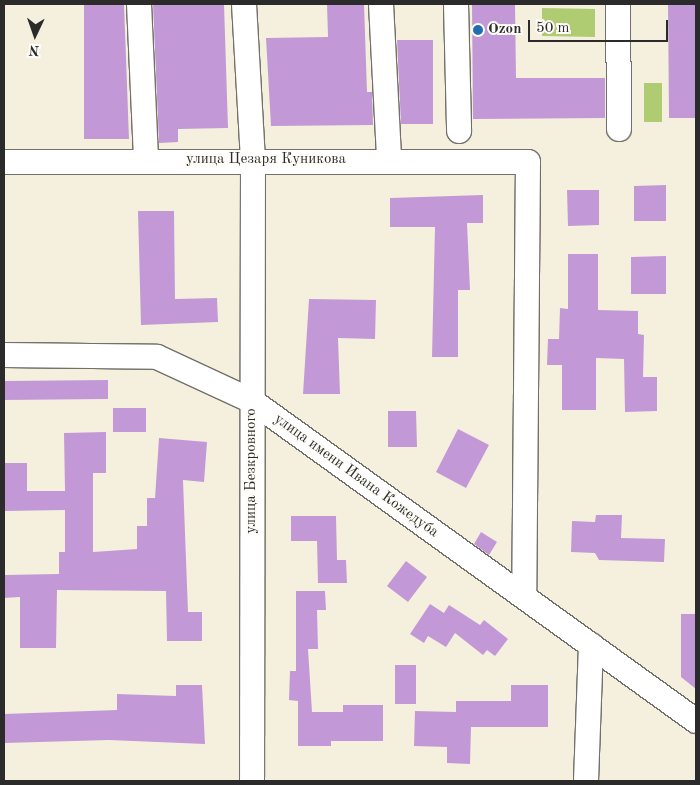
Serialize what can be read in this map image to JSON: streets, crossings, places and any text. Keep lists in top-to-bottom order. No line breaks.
{"streets":{"street":["улица Цезаря Куникова","улица Безкровного","улица имени Ивана Кожедуба"]},"crossings":[["улица Цезаря Куникова","улица Безкровного"],["улица Цезаря Куникова","улица имени Ивана Кожедуба"],["улица Безкровного","улица имени Ивана Кожедуба"]],"places":["Ozon"],"scale_bar":"50 m","north":"bottom"}
